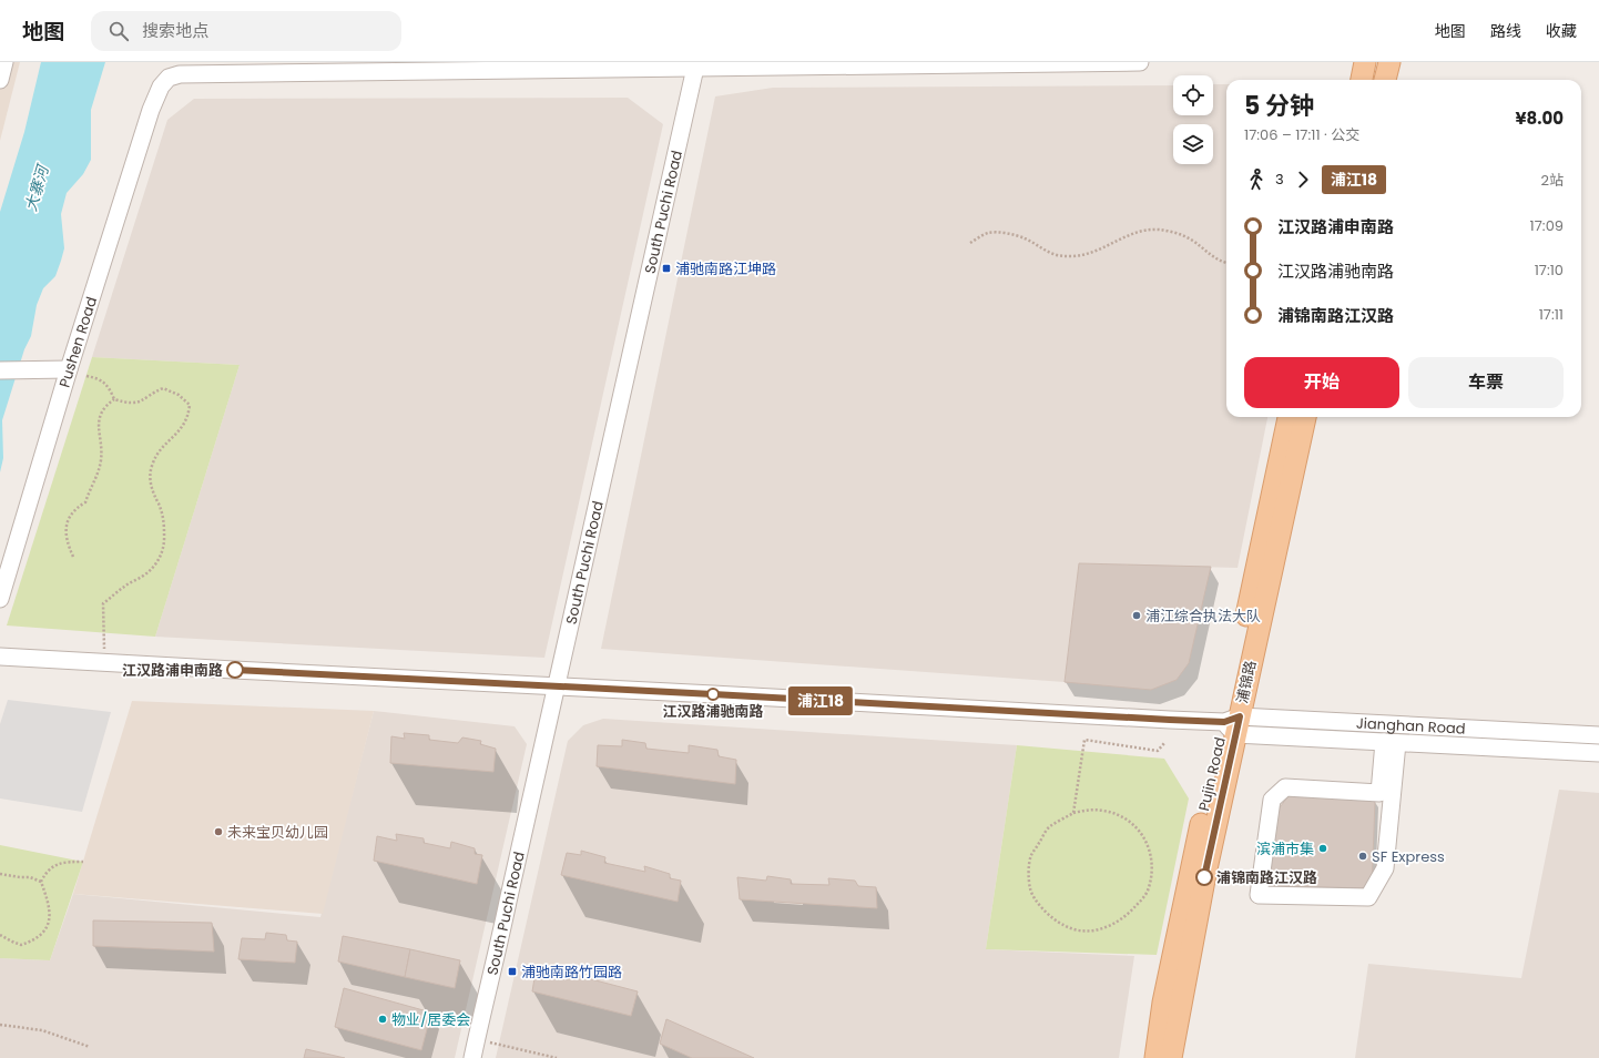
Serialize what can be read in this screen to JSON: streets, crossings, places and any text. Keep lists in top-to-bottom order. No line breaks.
{"streets":{"main road":["浦锦路","Pujin Road"],"street":["South Puchi Road","Pushen Road","Jianghan Road"]},"crossings":[["South Puchi Road","Pushen Road"],["浦锦路","Jianghan Road"],["浦锦路","Pujin Road"],["Jianghan Road","Pujin Road"]],"water":["大寨河"],"places":{"transit":["浦驰南路江坤路","浦驰南路竹园路"],"other":["浦江综合执法大队","江汉路浦申南路","江汉路浦驰南路","未来宝贝幼儿园","滨浦市集","SF Express","浦锦南路江汉路","物业/居委会"]},"lines":["bus line 浦江18"],"page":{"header":"地图","search":"搜索地点","nav":["地图","路线","收藏"],"on_map":"浦江18","heading":["5 分钟","17:06 – 17:11 · 公交","¥8.00"],"legs":["3","浦江18","2站"],"list":[{"name":"江汉路浦申南路","value":"17:09"},{"name":"江汉路浦驰南路","value":"17:10"},{"name":"浦锦南路江汉路","value":"17:11"}],"buttons":["开始","车票"]}}
